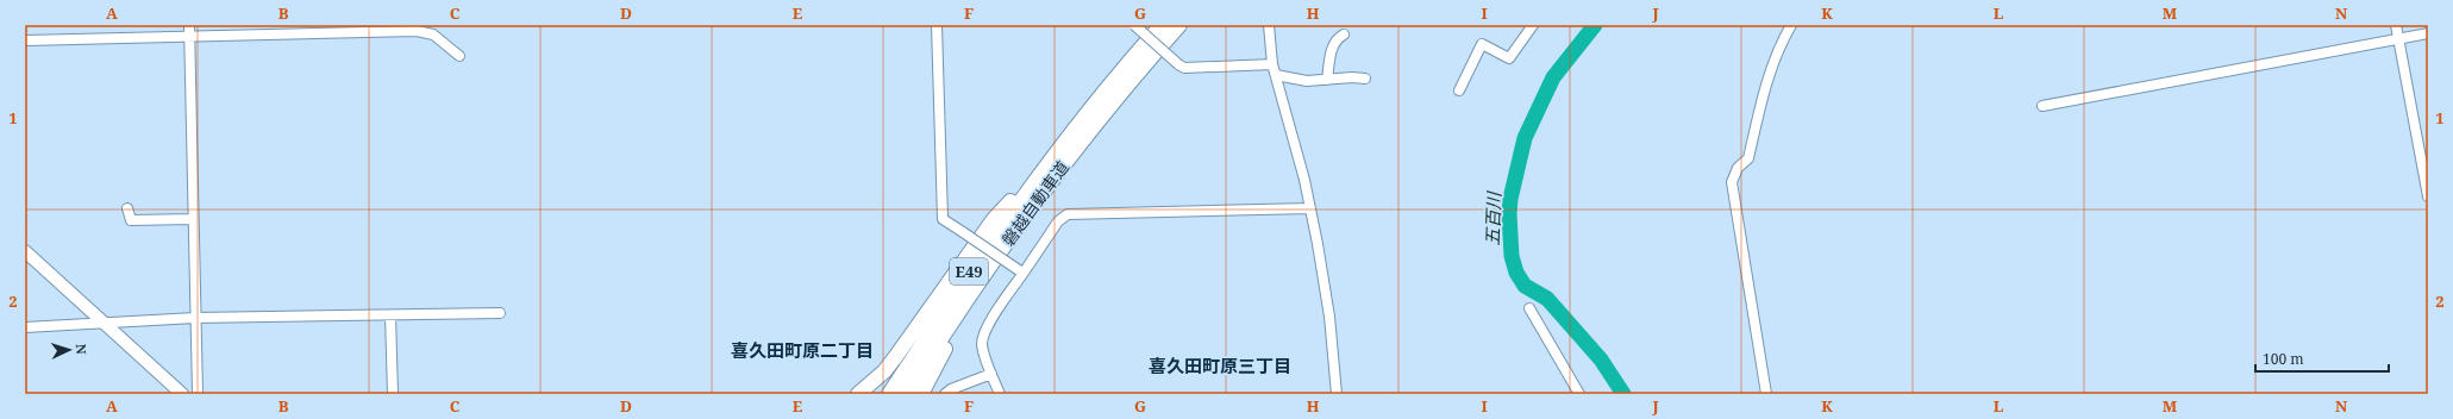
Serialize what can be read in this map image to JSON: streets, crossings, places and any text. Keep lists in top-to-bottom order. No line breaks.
{"streets":{"highway":["磐越自動車道","E49"]},"districts":["喜久田町原二丁目","喜久田町原三丁目"],"water":["五百川"],"scale_bar":"100 m","north":"right","grid":{"columns":["A","B","C","D","E","F","G","H","I","J","K","L","M","N"],"rows":["1","2"]}}
